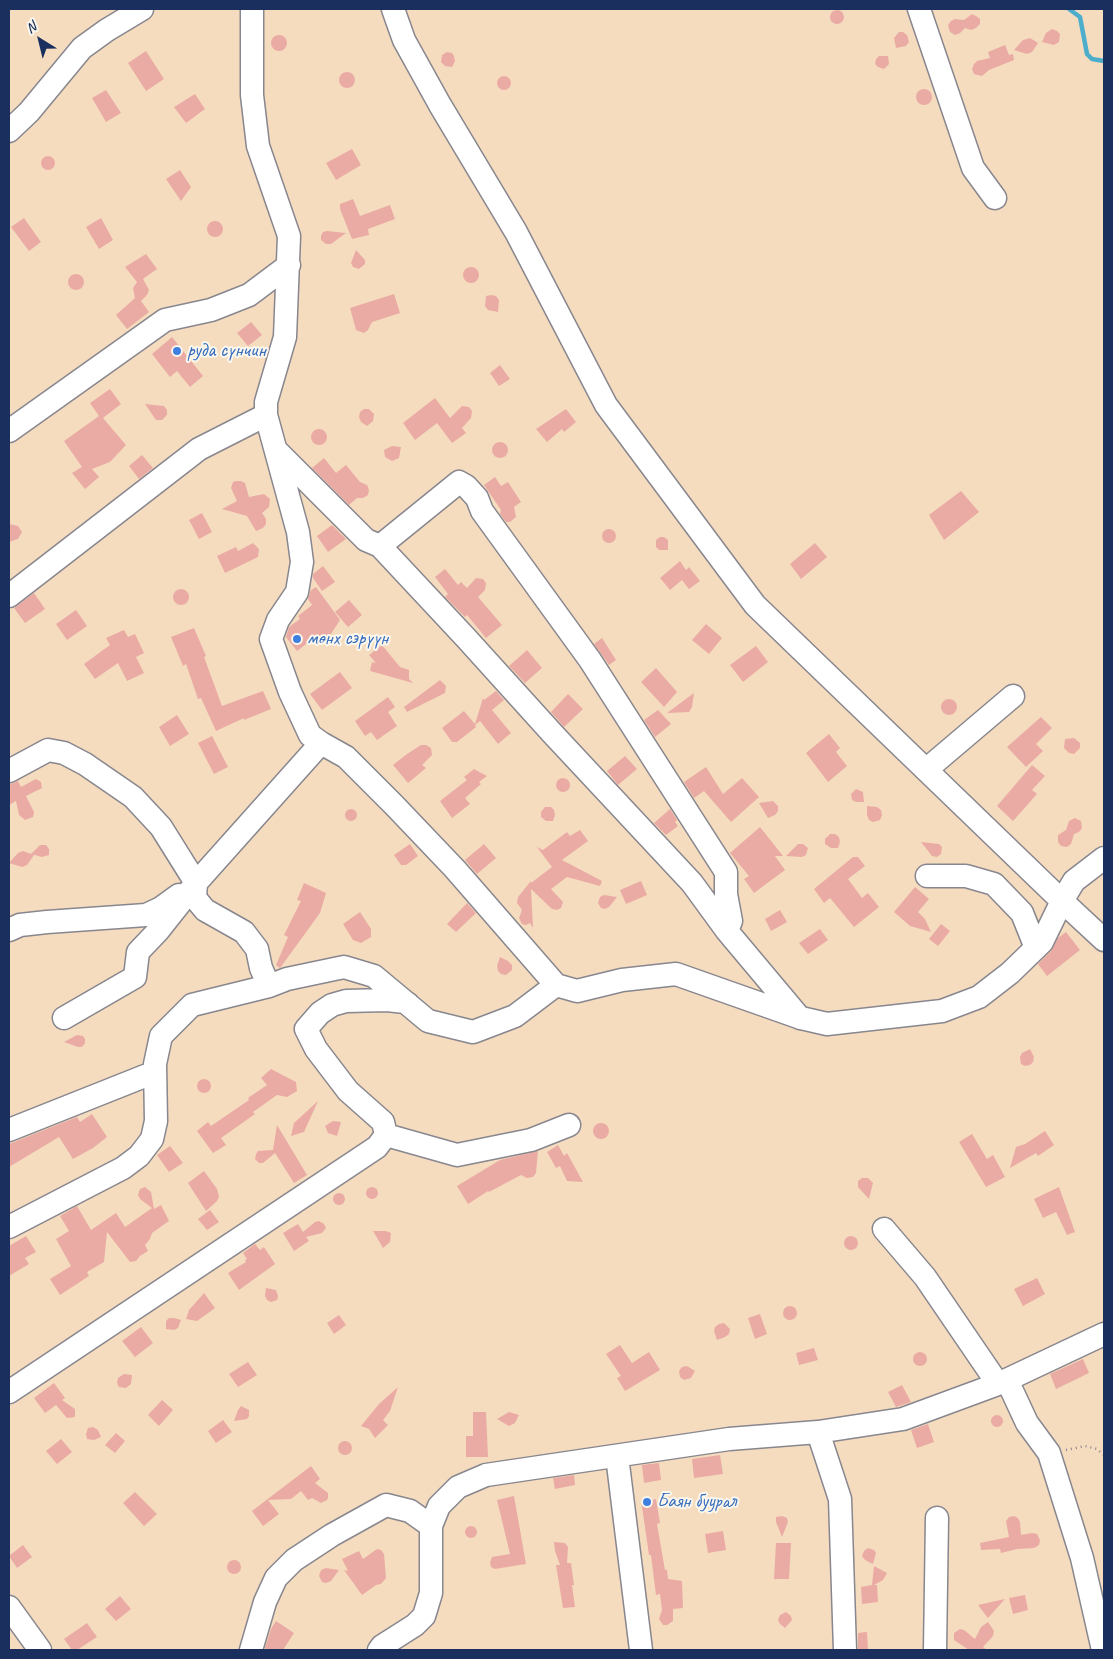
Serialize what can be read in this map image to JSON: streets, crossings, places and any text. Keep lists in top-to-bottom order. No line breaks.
{"places":["руда сүнчин","мөнх сэрүүн","Баян буурал"],"north":"top left"}
